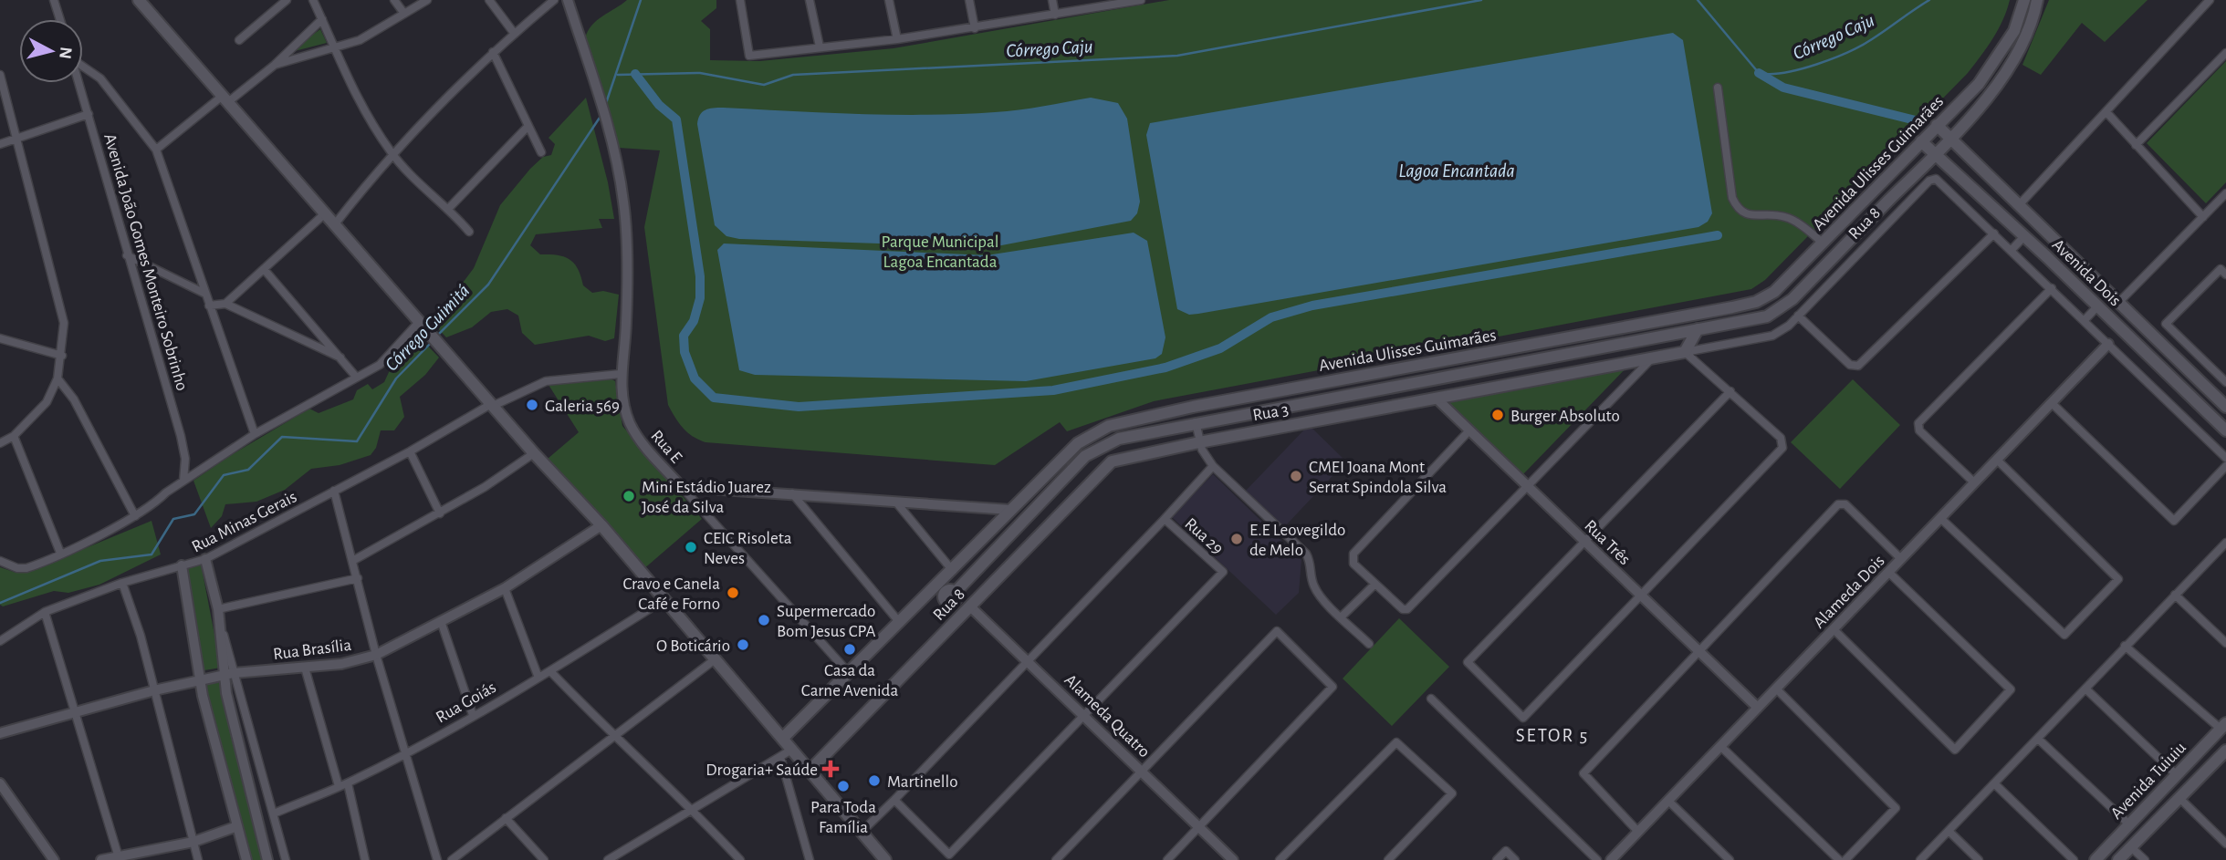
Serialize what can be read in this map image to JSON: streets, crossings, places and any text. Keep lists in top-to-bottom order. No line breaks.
{"streets":{"main road":["Avenida Ulisses Guimarães","Rua 8","Avenida Dois","Rua 3","Alameda Quatro","Avenida Tuiuiu"],"street":["Avenida João Gomes Monteiro Sobrinho","Rua E","Rua Minas Gerais","Rua 29","Rua Três","Alameda Dois","Rua Brasília","Rua Goiás"]},"crossings":[["Avenida Ulisses Guimarães","Avenida Dois"],["Avenida Ulisses Guimarães","Rua E"],["Avenida Ulisses Guimarães","Alameda Quatro"],["Rua 8","Rua 3"],["Rua 8","Rua Três"],["Rua 8","Alameda Dois"],["Rua 8","Alameda Quatro"],["Rua 3","Rua Três"],["Rua E","Rua Minas Gerais"],["Rua 29","Alameda Quatro"],["Rua Três","Alameda Dois"]],"districts":["SETOR 5"],"water":["Córrego Caju","Lagoa Encantada","Córrego Guimitá"],"parks":["Parque Municipal Lagoa Encantada"],"places":{"other":["Galeria 569","Burger Absoluto","CMEI Joana Mont Serrat Spindola Silva","Mini Estádio Juarez José da Silva","E.E Leovegildo de Melo","CEIC Risoleta Neves","Cravo e Canela Café e Forno","Supermercado Bom Jesus CPA","O Boticário","Casa da Carne Avenida","Martinello","Para Toda Família"],"health":["Drogaria+ Saúde"]},"north":"right"}
